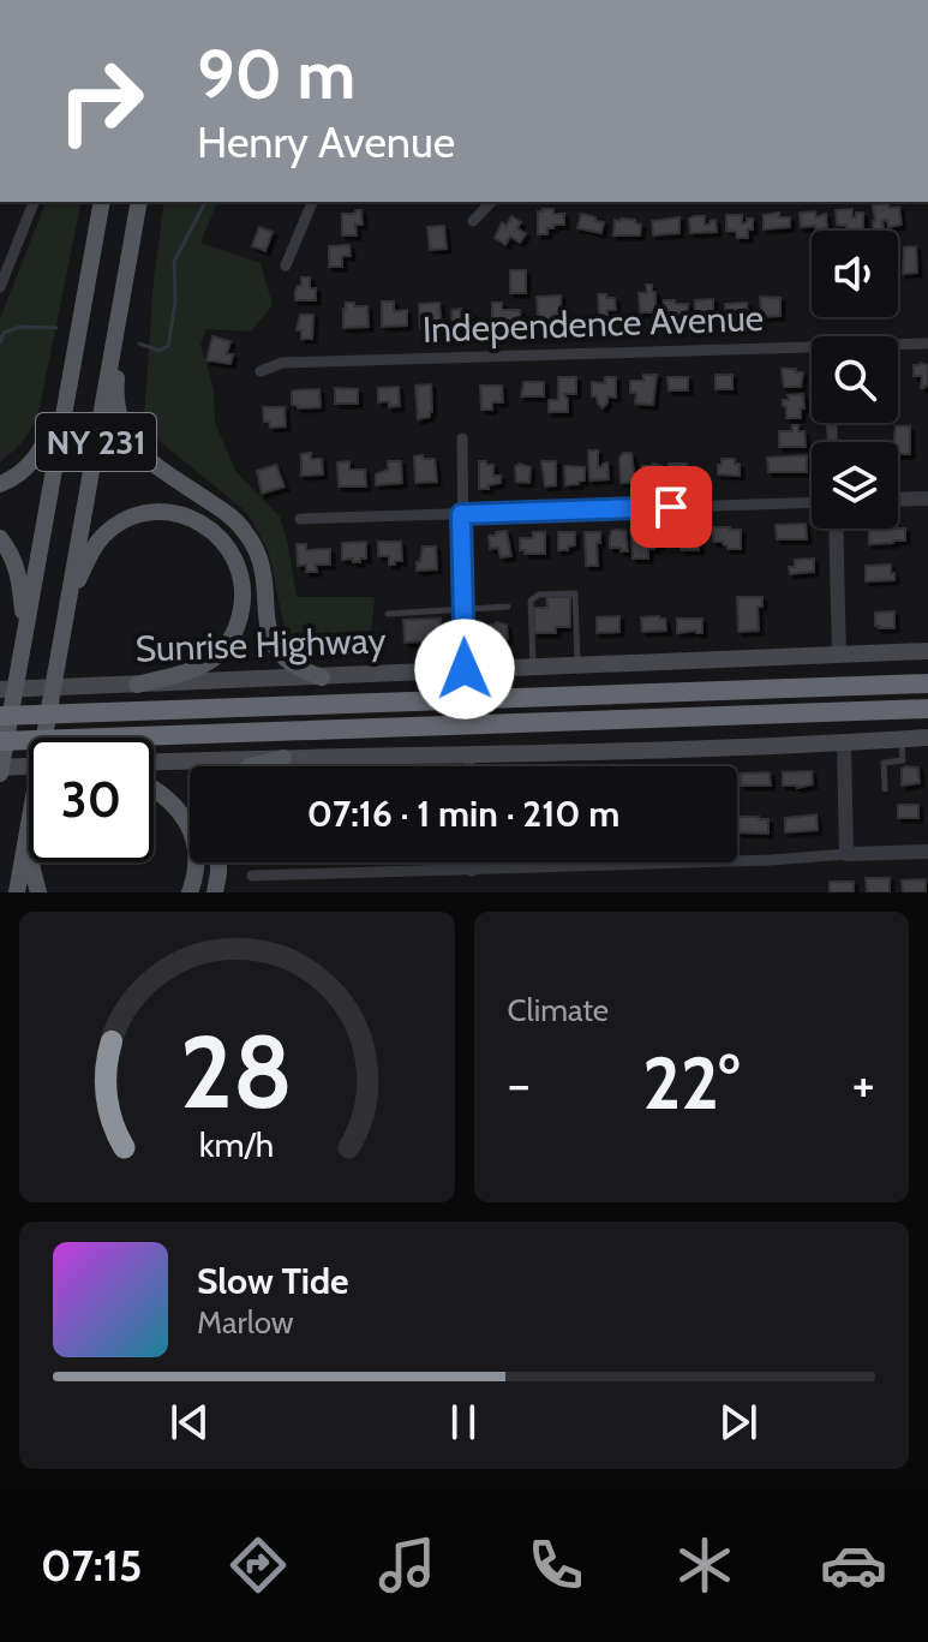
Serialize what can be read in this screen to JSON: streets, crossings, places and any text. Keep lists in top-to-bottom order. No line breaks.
{"streets":{"highway":["Sunrise Highway"],"main road":["NY 231"],"street":["Independence Avenue"]},"page":{"turn":["90 m","Henry Avenue"],"limit":"30","trip":"07:16 · 1 min · 210 m","tile":"Climate","heat":["−","22°","+"],"song":["Slow Tide","Marlow"],"tabs":"07:15","gauge":["28","km/h"]}}
